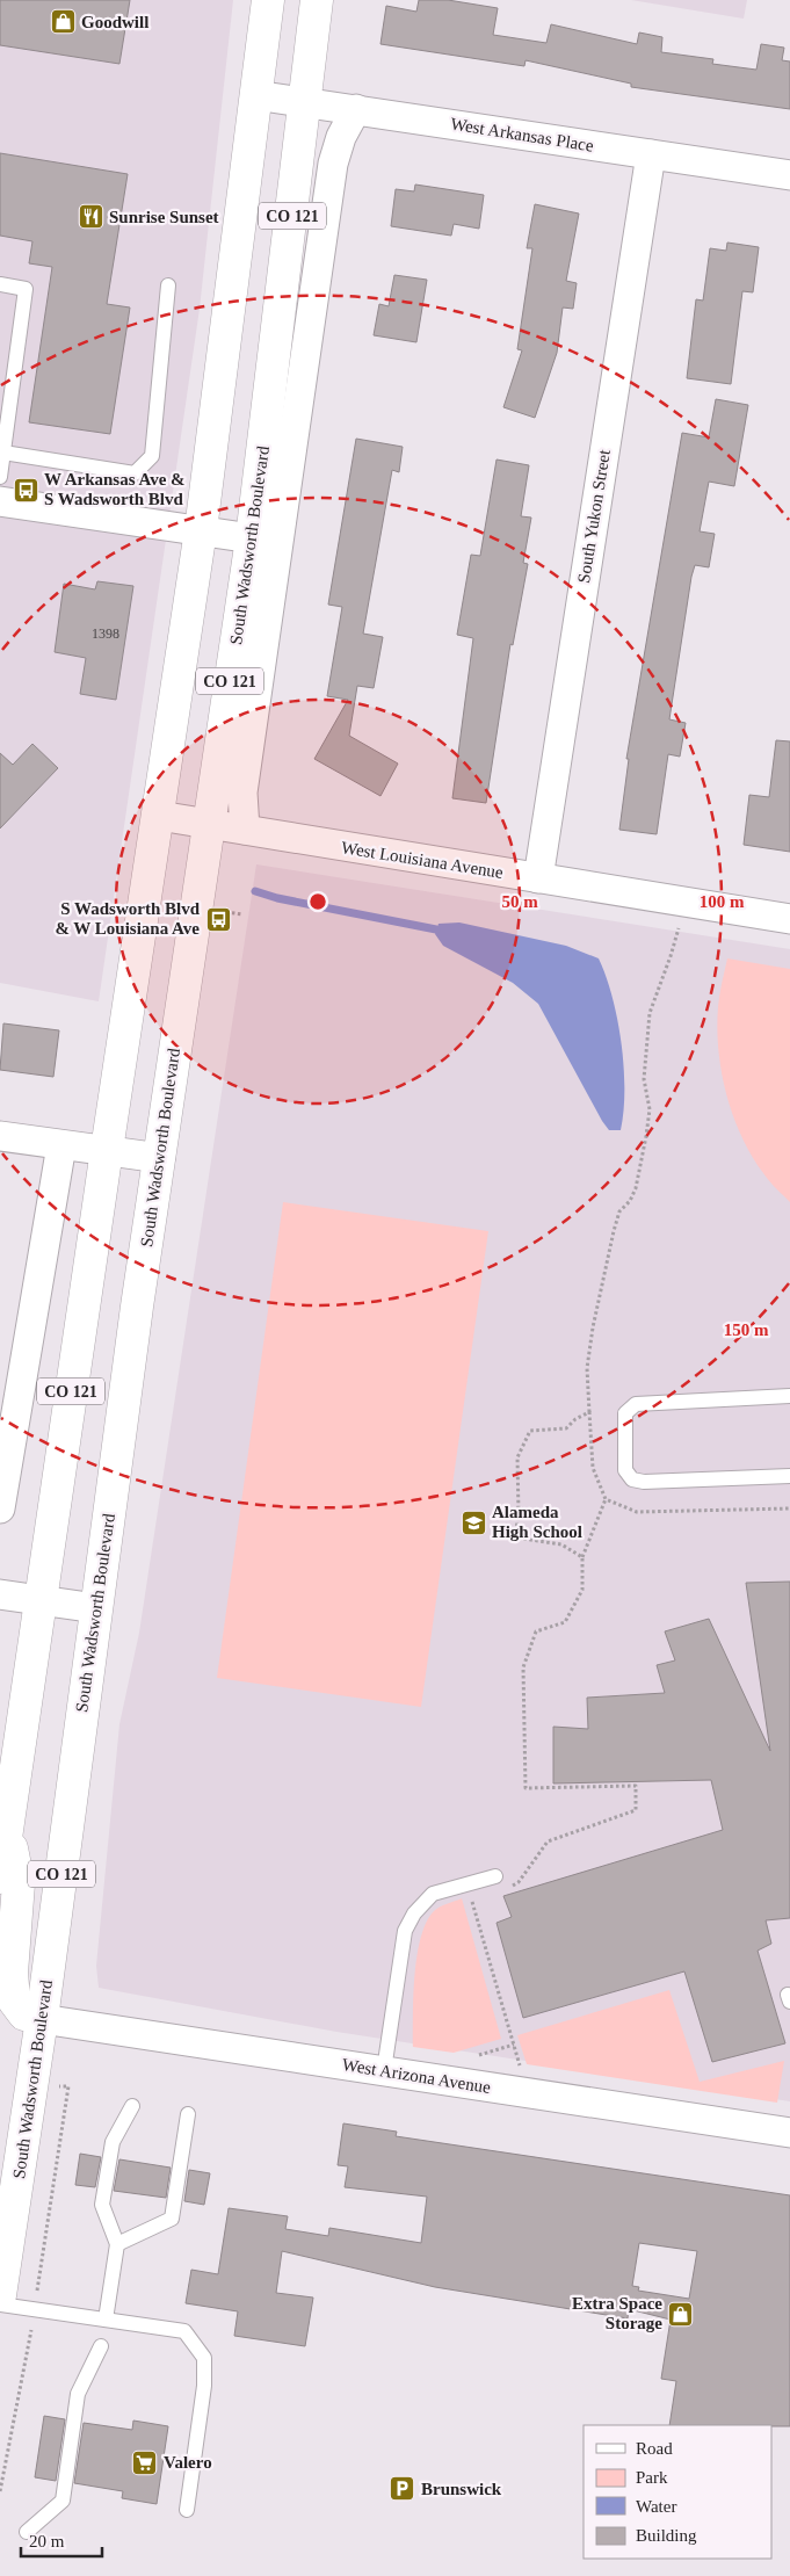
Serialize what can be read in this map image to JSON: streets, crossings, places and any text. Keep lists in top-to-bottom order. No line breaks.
{"streets":{"main road":["CO 121","South Wadsworth Boulevard"],"street":["West Arkansas Place","South Yukon Street","West Louisiana Avenue","West Arizona Avenue"]},"crossings":[["West Arkansas Place","CO 121"],["West Arkansas Place","South Yukon Street"],["West Arkansas Place","South Wadsworth Boulevard"],["CO 121","West Louisiana Avenue"],["South Yukon Street","West Louisiana Avenue"],["South Wadsworth Boulevard","West Louisiana Avenue"],["South Wadsworth Boulevard","West Arizona Avenue"]],"places":{"shop":["Goodwill","Extra Space Storage"],"restaurant":["Sunrise Sunset"],"bus stop":["W Arkansas Ave & S Wadsworth Blvd","S Wadsworth Blvd & W Louisiana Ave"],"school or university":["Alameda High School"],"supermarket":["Valero"],"parking":["Brunswick"]},"house_numbers":["1398"],"legend":["Road","Park","Water","Building"],"scale_bar":"20 m","rings":["50 m","100 m","150 m"]}
